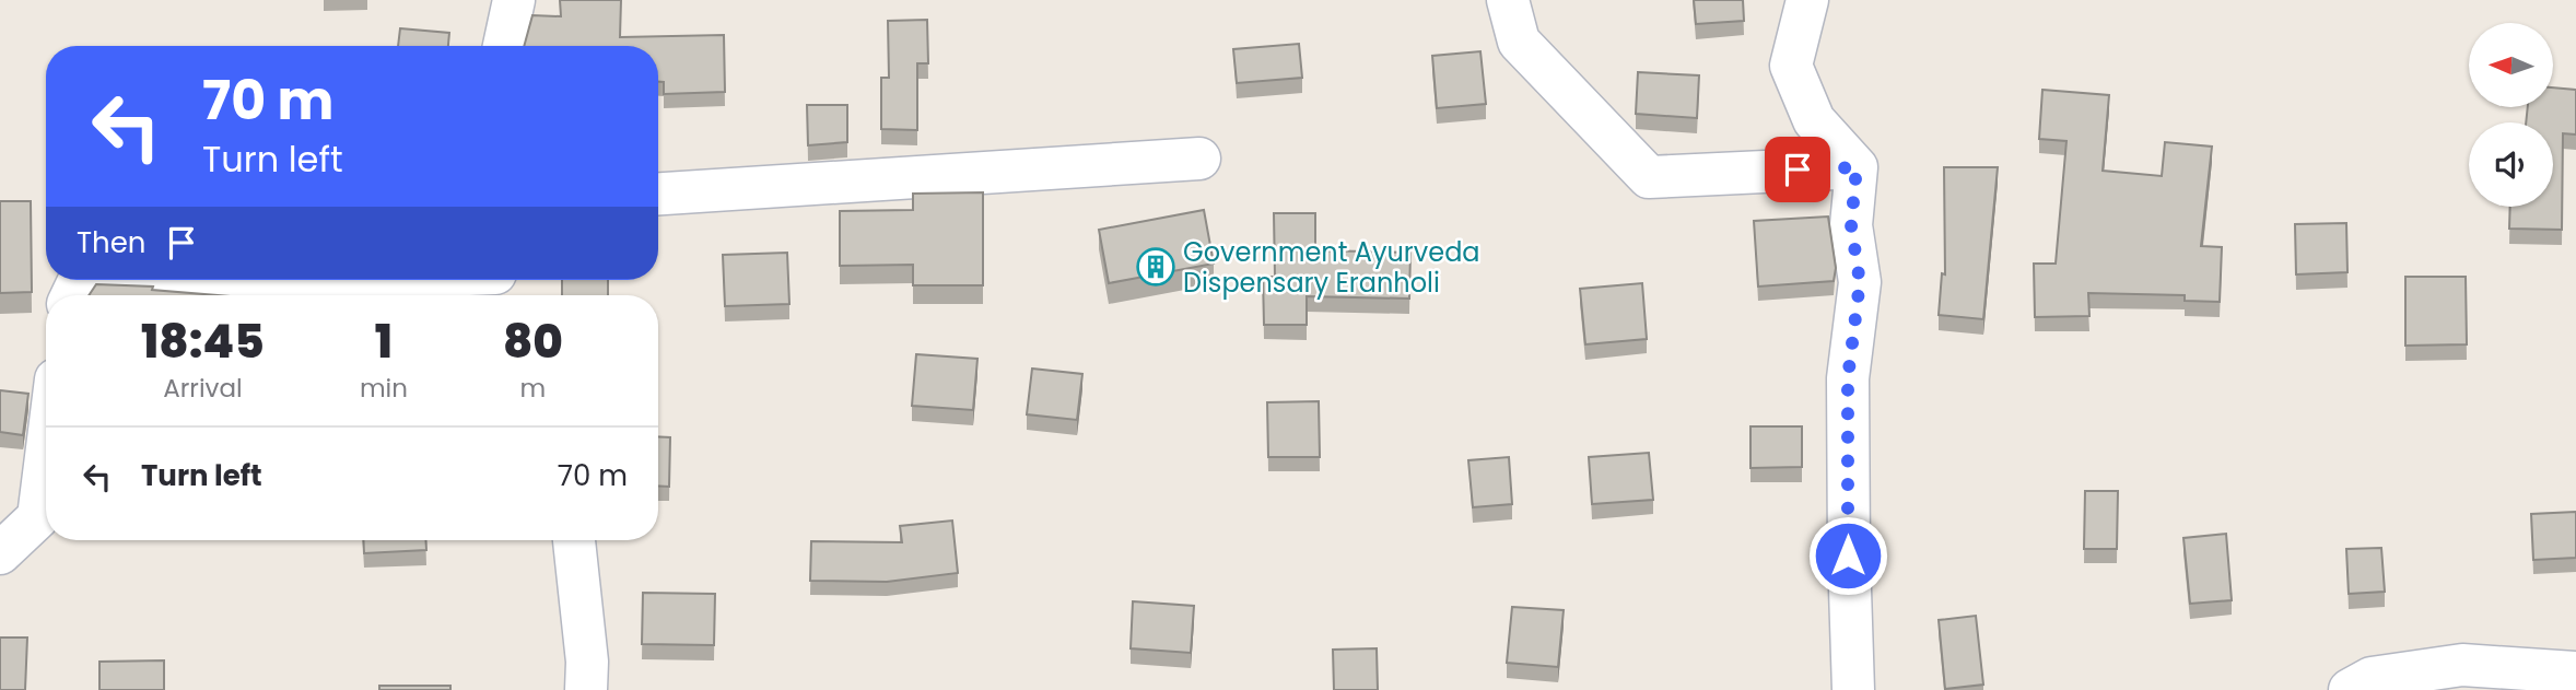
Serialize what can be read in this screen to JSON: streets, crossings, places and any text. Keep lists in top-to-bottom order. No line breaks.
{"places":{"building":["Government Ayurveda Dispensary Eranholi"]},"north":"left","page":{"turn":["70 m","Turn left"],"then":"Then","eta":["18:45","Arrival","1","min","80","m"],"list":[{"name":"Turn left","value":"70 m"}]}}
